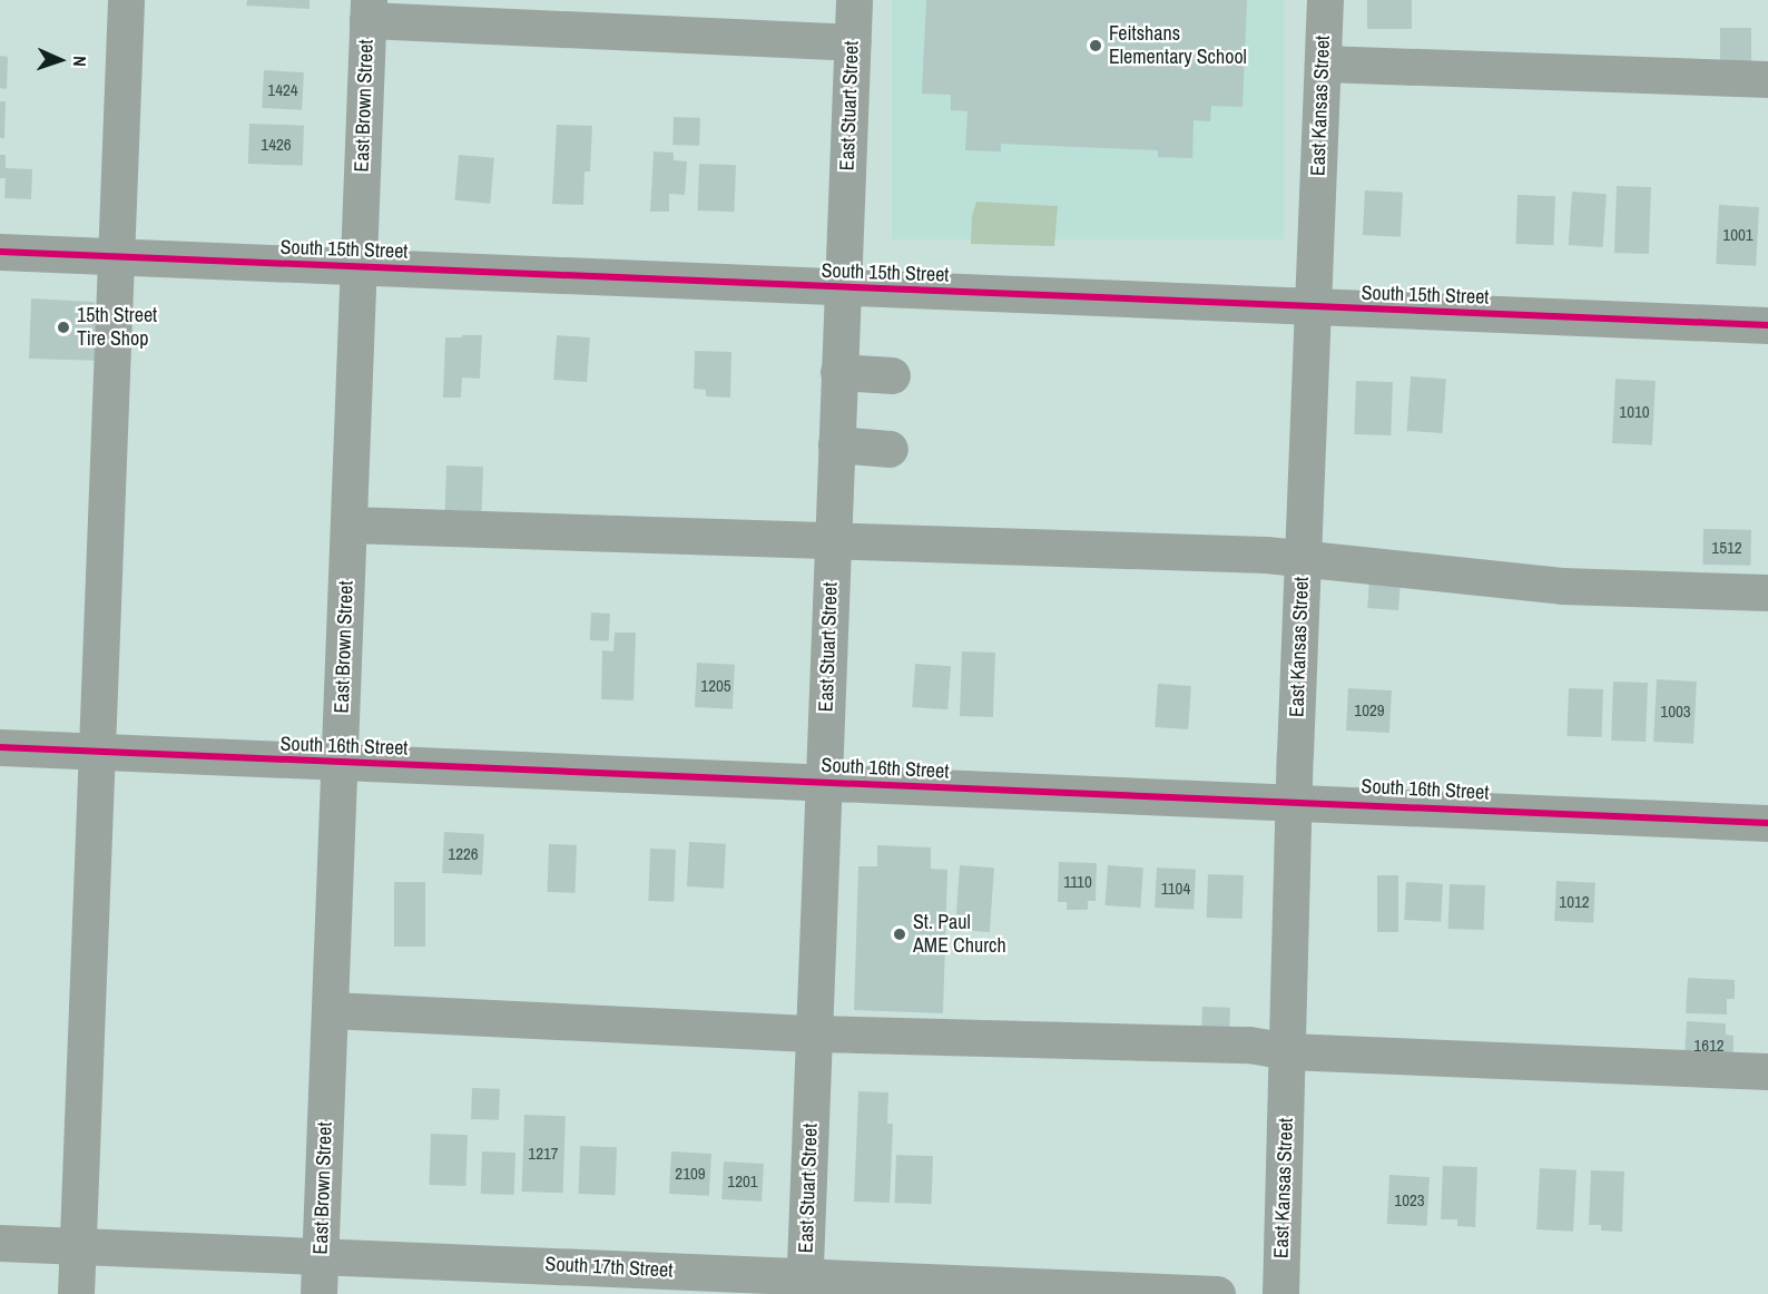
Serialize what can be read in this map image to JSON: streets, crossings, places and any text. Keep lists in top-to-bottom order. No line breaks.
{"streets":{"street":["East Brown Street","East Stuart Street","East Kansas Street","South 15th Street","South 16th Street","South 17th Street"]},"crossings":[["East Brown Street","South 15th Street"],["East Brown Street","South 16th Street"],["East Brown Street","South 17th Street"],["East Stuart Street","South 15th Street"],["East Stuart Street","South 16th Street"],["East Stuart Street","South 17th Street"],["East Kansas Street","South 15th Street"],["East Kansas Street","South 16th Street"]],"places":["Feitshans Elementary School","15th Street Tire Shop","St. Paul AME Church"],"house_numbers":["1424","1426","1001","1010","1512","1205","1029","1003","1226","1110","1104","1012","1612","1217","2109","1201","1023"],"north":"right"}
